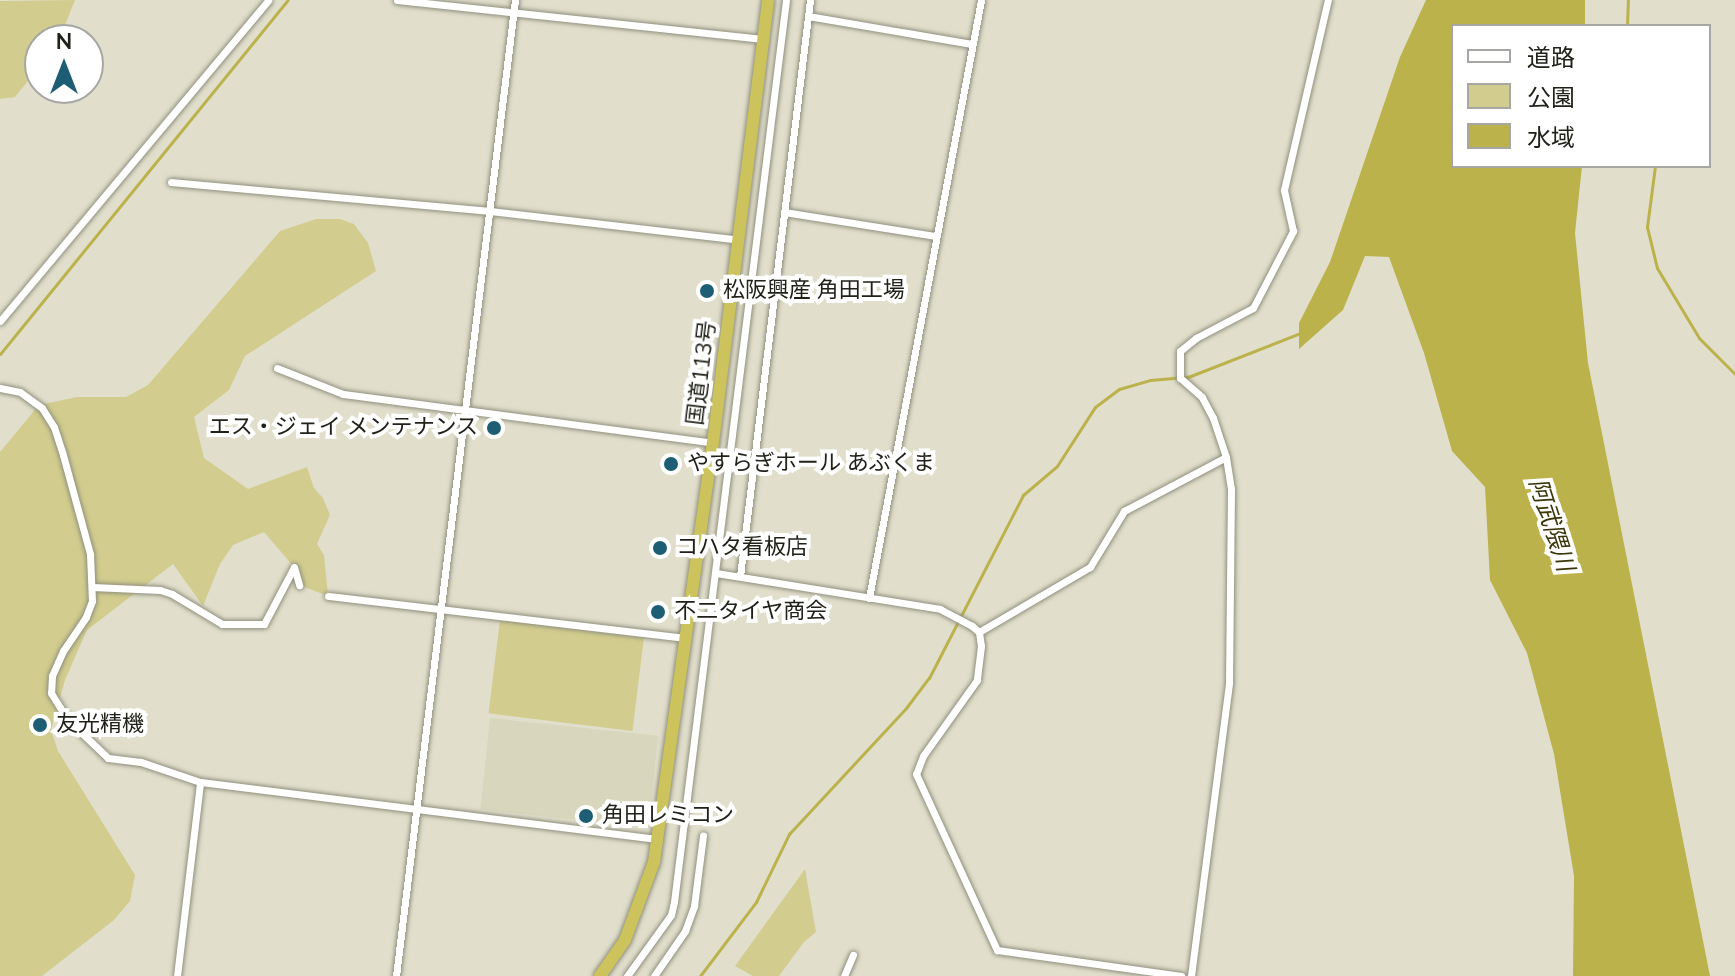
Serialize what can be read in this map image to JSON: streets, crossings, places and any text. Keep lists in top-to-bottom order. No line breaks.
{"streets":{"highway":["国道113号"]},"water":["阿武隈川"],"places":["松阪興産 角田工場","エス・ジェイ メンテナンス","やすらぎホール あぶくま","コハタ看板店","不二タイヤ商会","友光精機","角田レミコン"],"legend":["道路","公園","水域"],"north":"top"}
